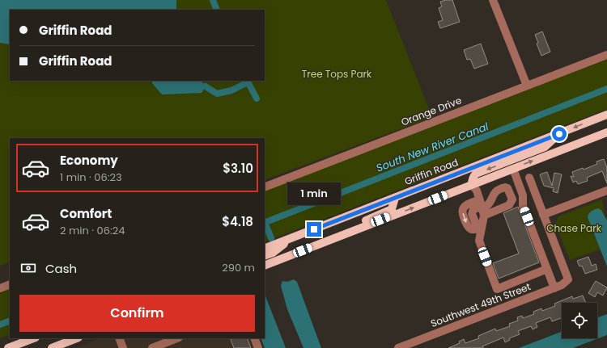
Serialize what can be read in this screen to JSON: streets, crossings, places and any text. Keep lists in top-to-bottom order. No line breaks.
{"streets":{"main road":["Griffin Road"],"street":["Orange Drive","Southwest 49th Street"]},"water":["South New River Canal"],"parks":["Tree Tops Park","Chase Park"],"page":{"banner":["Griffin Road","Griffin Road"],"list":[{"name":"Economy","note":"1 min · 06:23","value":"$3.10"},{"name":"Comfort","note":"2 min · 06:24","value":"$4.18"}],"bubble":"1 min","pay":["Cash","290 m"],"buttons":"Confirm"}}
